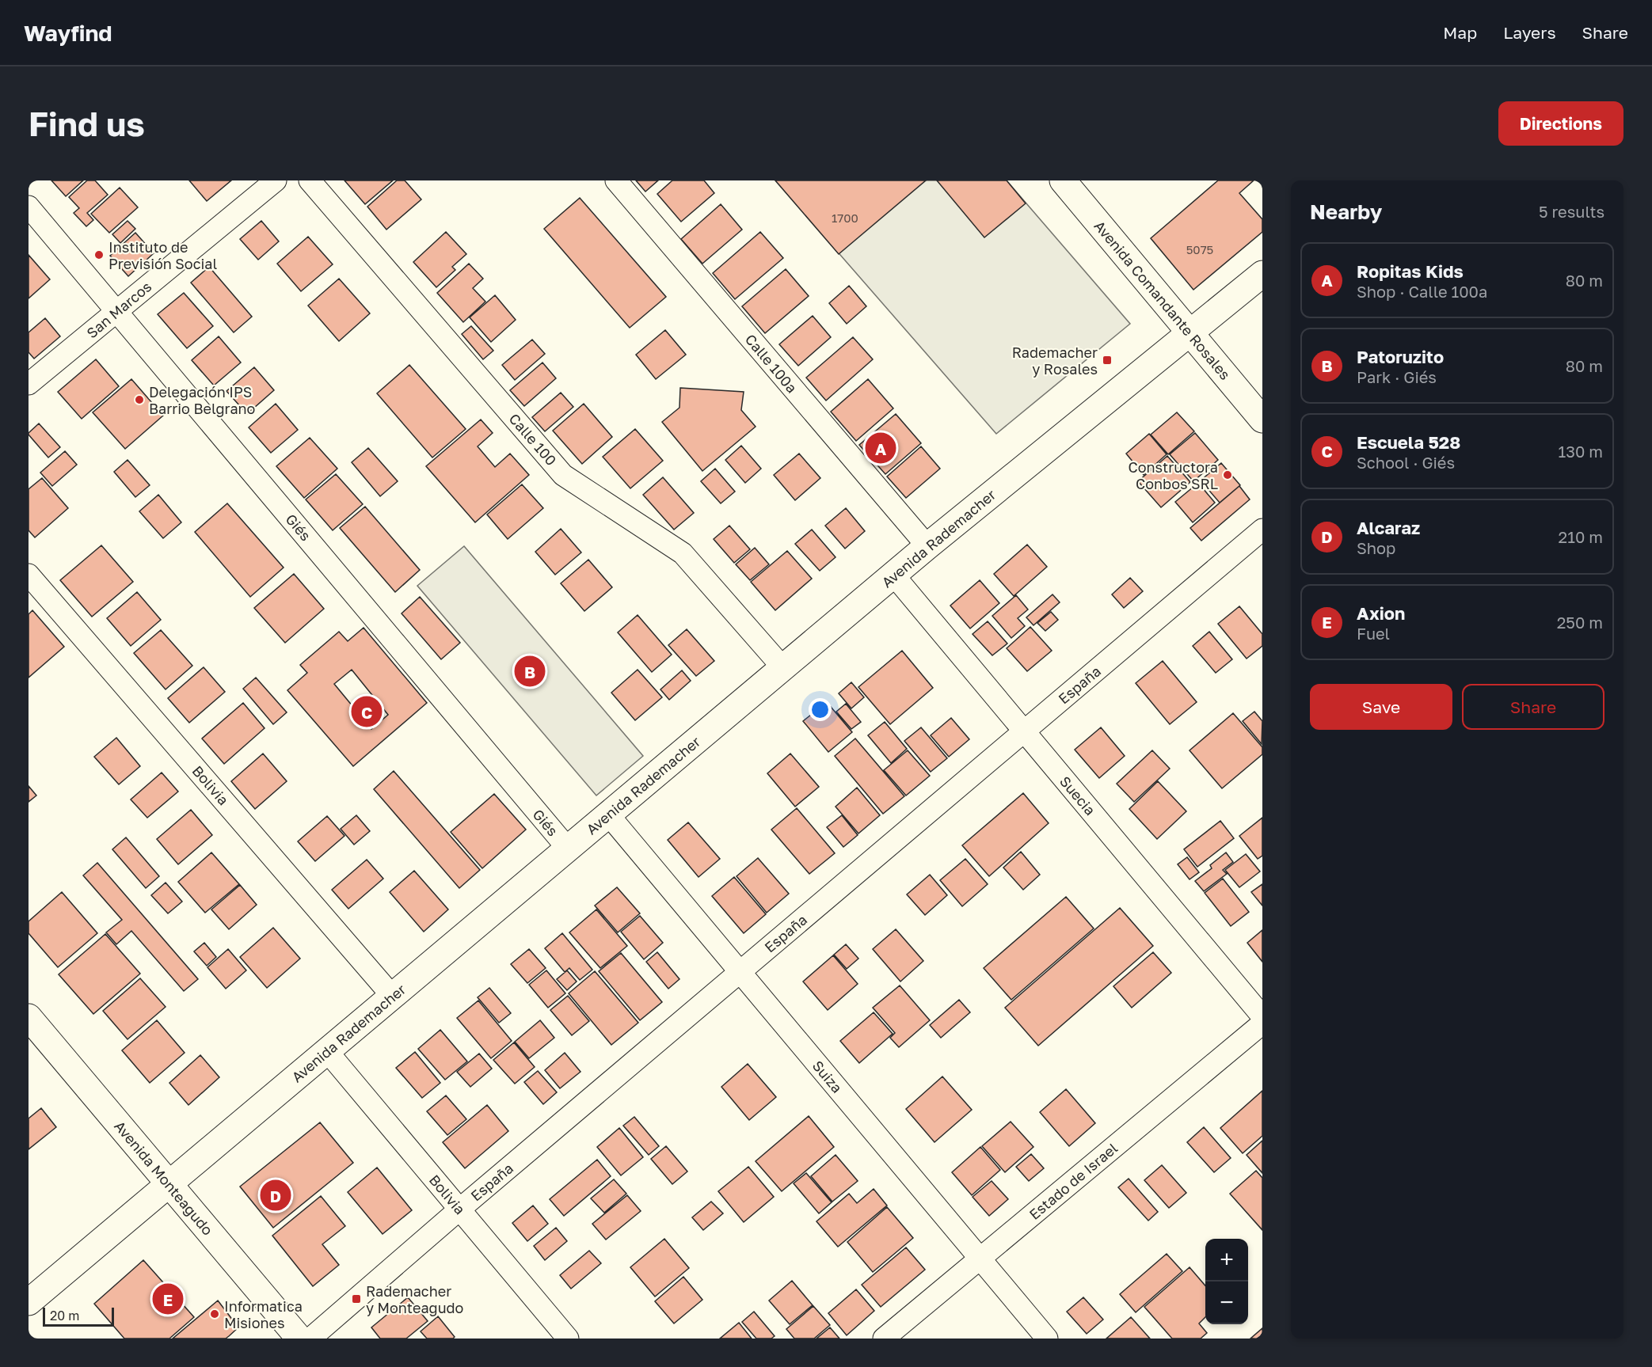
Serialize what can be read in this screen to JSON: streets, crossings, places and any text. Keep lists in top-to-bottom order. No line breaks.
{"streets":{"main road":["Avenida Comandante Rosales","Avenida Rademacher","Avenida Monteagudo"],"street":["San Marcos","Calle 100a","Calle 100","Giés","España","Bolivia","Suecia","Suiza","Estado de Israel"]},"crossings":[["Avenida Comandante Rosales","Avenida Rademacher"],["San Marcos","Giés"],["Calle 100a","Avenida Rademacher"],["Calle 100","Avenida Rademacher"],["Giés","Avenida Rademacher"],["Avenida Rademacher","Bolivia"],["Avenida Rademacher","Suecia"],["Avenida Rademacher","Suiza"],["Avenida Rademacher","Avenida Monteagudo"],["España","Bolivia"],["España","Suecia"],["España","Suiza"],["Suiza","Estado de Israel"]],"places":{"other":["Instituto de Previsión Social","Delegación IPS Barrio Belgrano","Constructora Conbos SRL","Informatica Misiones"],"transit":["Rademacher y Rosales","Rademacher y Monteagudo"]},"house_numbers":["1700","5075"],"scale_bar":"20 m","page":{"header":"Wayfind","nav":["Map","Layers","Share"],"buttons":["Directions",["Save","Share"]],"title":"Find us","heading":["Nearby","5 results"],"list":[{"mark":"A","name":"Ropitas Kids","note":"Shop · Calle 100a","value":"80 m"},{"mark":"B","name":"Patoruzito","note":"Park · Giés","value":"80 m"},{"mark":"C","name":"Escuela 528","note":"School · Giés","value":"130 m"},{"mark":"D","name":"Alcaraz","note":"Shop","value":"210 m"},{"mark":"E","name":"Axion","note":"Fuel","value":"250 m"}],"pins":["A","B","C","D","E"],"map_buttons":["+","−"],"scale":"20 m"}}
